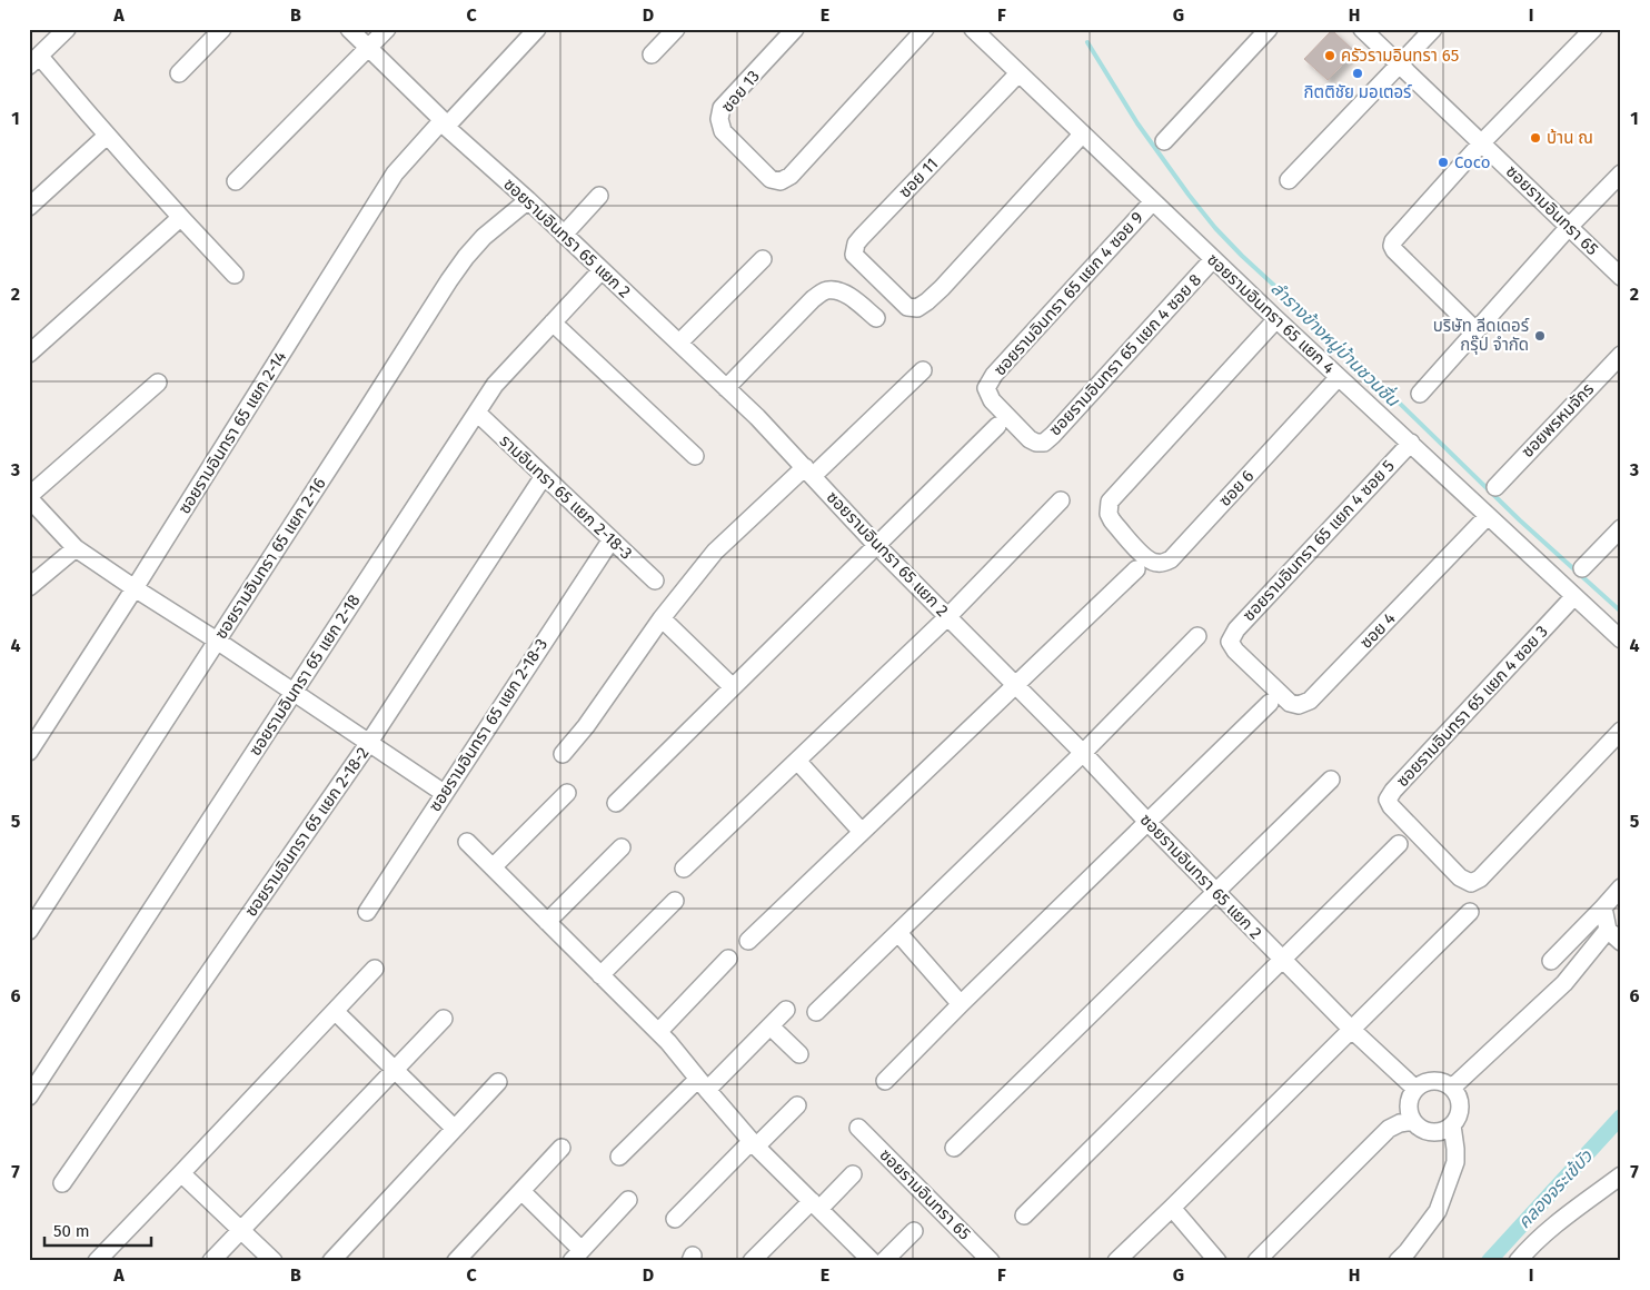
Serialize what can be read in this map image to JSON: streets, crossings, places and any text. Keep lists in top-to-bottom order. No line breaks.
{"streets":{"street":["ซอย 13","ซอย 11","ซอยรามอินทรา 65","ซอยรามอินทรา 65 แยก 2","ซอยรามอินทรา 65 แยก 4 ซอย 9","ซอยรามอินทรา 65 แยก 4","ซอยรามอินทรา 65 แยก 4 ซอย 8","ซอยพรหมจักร","ซอยรามอินทรา 65 แยก 2-14","ซอย 6","รามอินทรา 65 แยก 2-18-3","ซอยรามอินทรา 65 แยก 4 ซอย 5","ซอยรามอินทรา 65 แยก 2-16","ซอย 4","ซอยรามอินทรา 65 แยก 2-18","ซอยรามอินทรา 65 แยก 4 ซอย 3","ซอยรามอินทรา 65 แยก 2-18-3","ซอยรามอินทรา 65 แยก 2-18-2"]},"crossings":[["ซอย 11","ซอยรามอินทรา 65 แยก 4"],["ซอยรามอินทรา 65 แยก 2","ซอยรามอินทรา 65 แยก 2-14"],["ซอยรามอินทรา 65 แยก 2","ซอยรามอินทรา 65 แยก 2-16"],["ซอยรามอินทรา 65 แยก 2","ซอยรามอินทรา 65 แยก 2-18"],["ซอยรามอินทรา 65 แยก 4 ซอย 9","ซอยรามอินทรา 65 แยก 4"],["ซอยรามอินทรา 65 แยก 4 ซอย 9","ซอยรามอินทรา 65 แยก 4 ซอย 8"],["ซอยรามอินทรา 65 แยก 4","ซอยรามอินทรา 65 แยก 4 ซอย 8"],["ซอยรามอินทรา 65 แยก 4","ซอย 6"],["ซอยรามอินทรา 65 แยก 4","ซอยรามอินทรา 65 แยก 4 ซอย 5"],["ซอยรามอินทรา 65 แยก 4","ซอย 4"],["ซอยรามอินทรา 65 แยก 4","ซอยรามอินทรา 65 แยก 4 ซอย 3"],["รามอินทรา 65 แยก 2-18-3","ซอยรามอินทรา 65 แยก 2-18"],["รามอินทรา 65 แยก 2-18-3","ซอยรามอินทรา 65 แยก 2-18-3"],["รามอินทรา 65 แยก 2-18-3","ซอยรามอินทรา 65 แยก 2-18-2"],["ซอยรามอินทรา 65 แยก 4 ซอย 5","ซอย 4"]],"water":["ลำรางข้างหมู่บ้านชวนชื่น","คลองจระเข้บัว"],"places":["ครัวรามอินทรา 65","กิตติชัย มอเตอร์","บ้าน ณ","Coco","บริษัท ลีดเดอร์ กรุ๊ป จำกัด"],"scale_bar":"50 m","grid":{"columns":["A","B","C","D","E","F","G","H","I"],"rows":["1","2","3","4","5","6","7"]}}
